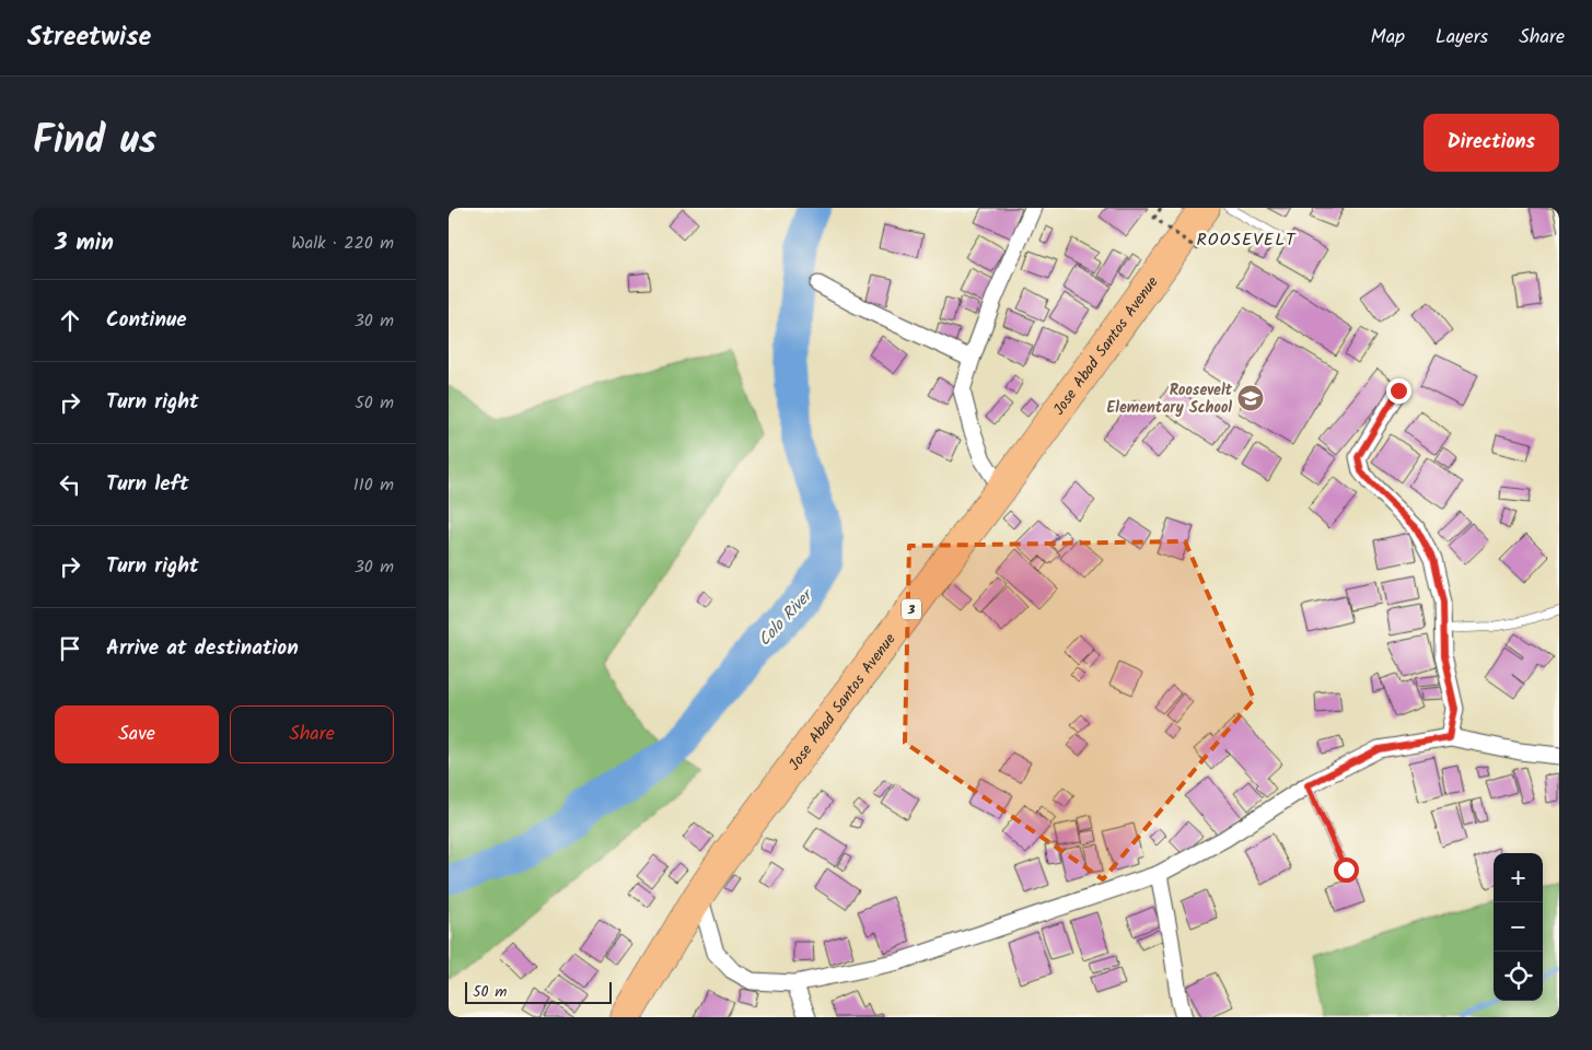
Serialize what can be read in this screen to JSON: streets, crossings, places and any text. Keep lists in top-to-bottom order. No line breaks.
{"streets":{"highway":["Jose Abad Santos Avenue","3"]},"districts":["ROOSEVELT"],"water":["Colo River"],"places":{"school or university":["Roosevelt Elementary School"]},"scale_bar":"50 m","page":{"header":"Streetwise","nav":["Map","Layers","Share"],"title":"Find us","buttons":["Directions",["Save","Share"]],"heading":["3 min","Walk · 220 m"],"list":[["Continue","30 m"],["Turn right","50 m"],["Turn left","110 m"],["Turn right","30 m"],"Arrive at destination"],"map_buttons":["+","−"],"scale":"50 m"}}
